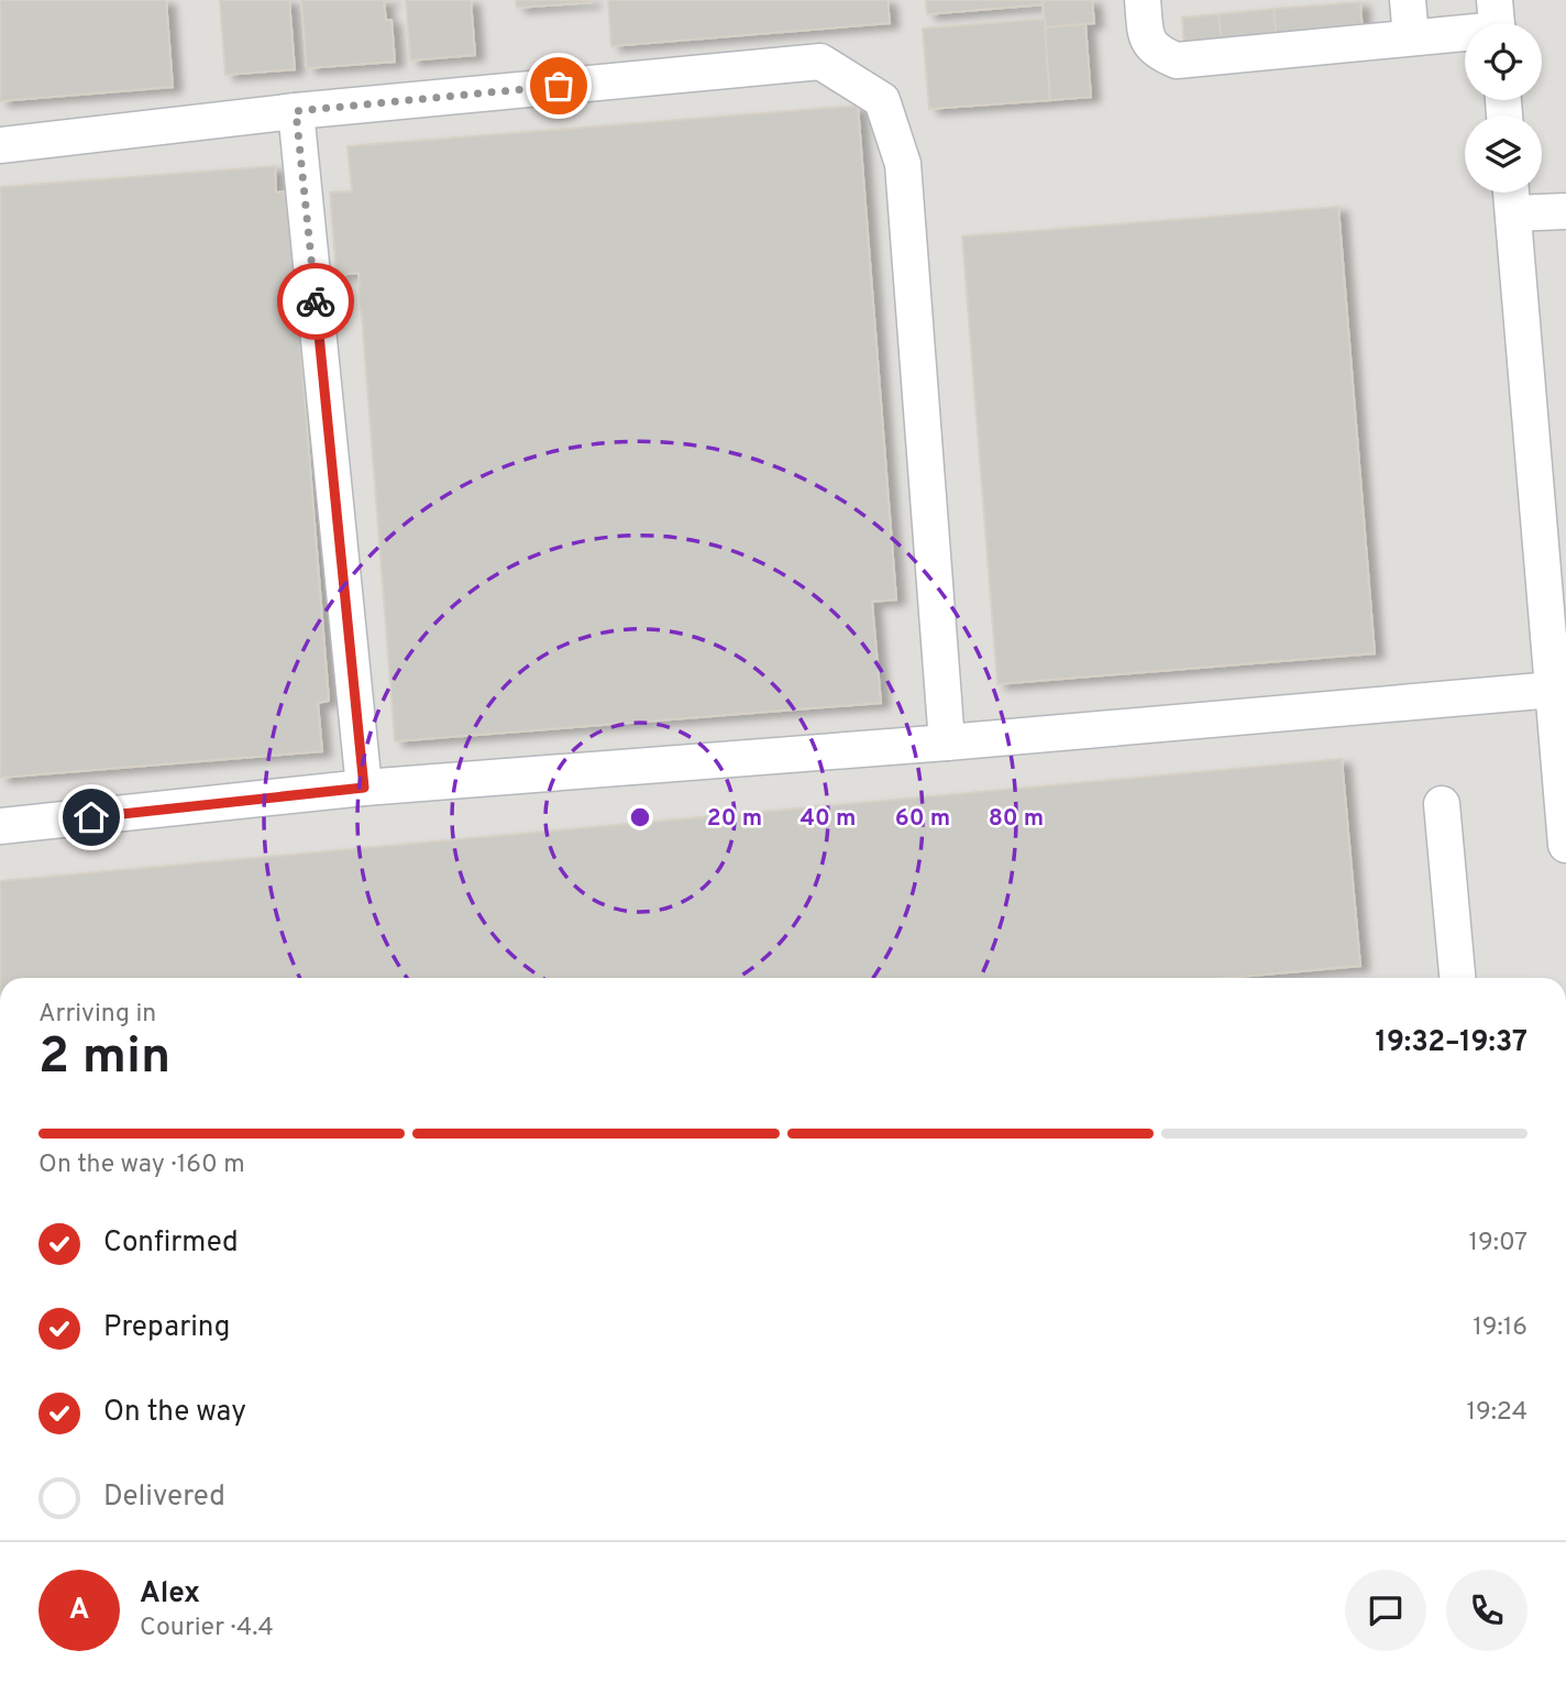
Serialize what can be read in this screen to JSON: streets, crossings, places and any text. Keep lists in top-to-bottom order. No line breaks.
{"page":{"heading":["2 min","Arriving in","19:32–19:37"],"panel":["Alex","Courier · 4.4"],"bar":"On the way · 160 m","list":[["Confirmed","19:07"],["Preparing","19:16"],["On the way","19:24"],"Delivered"],"round":"A"},"rings":["20 m","40 m","60 m","80 m"]}
